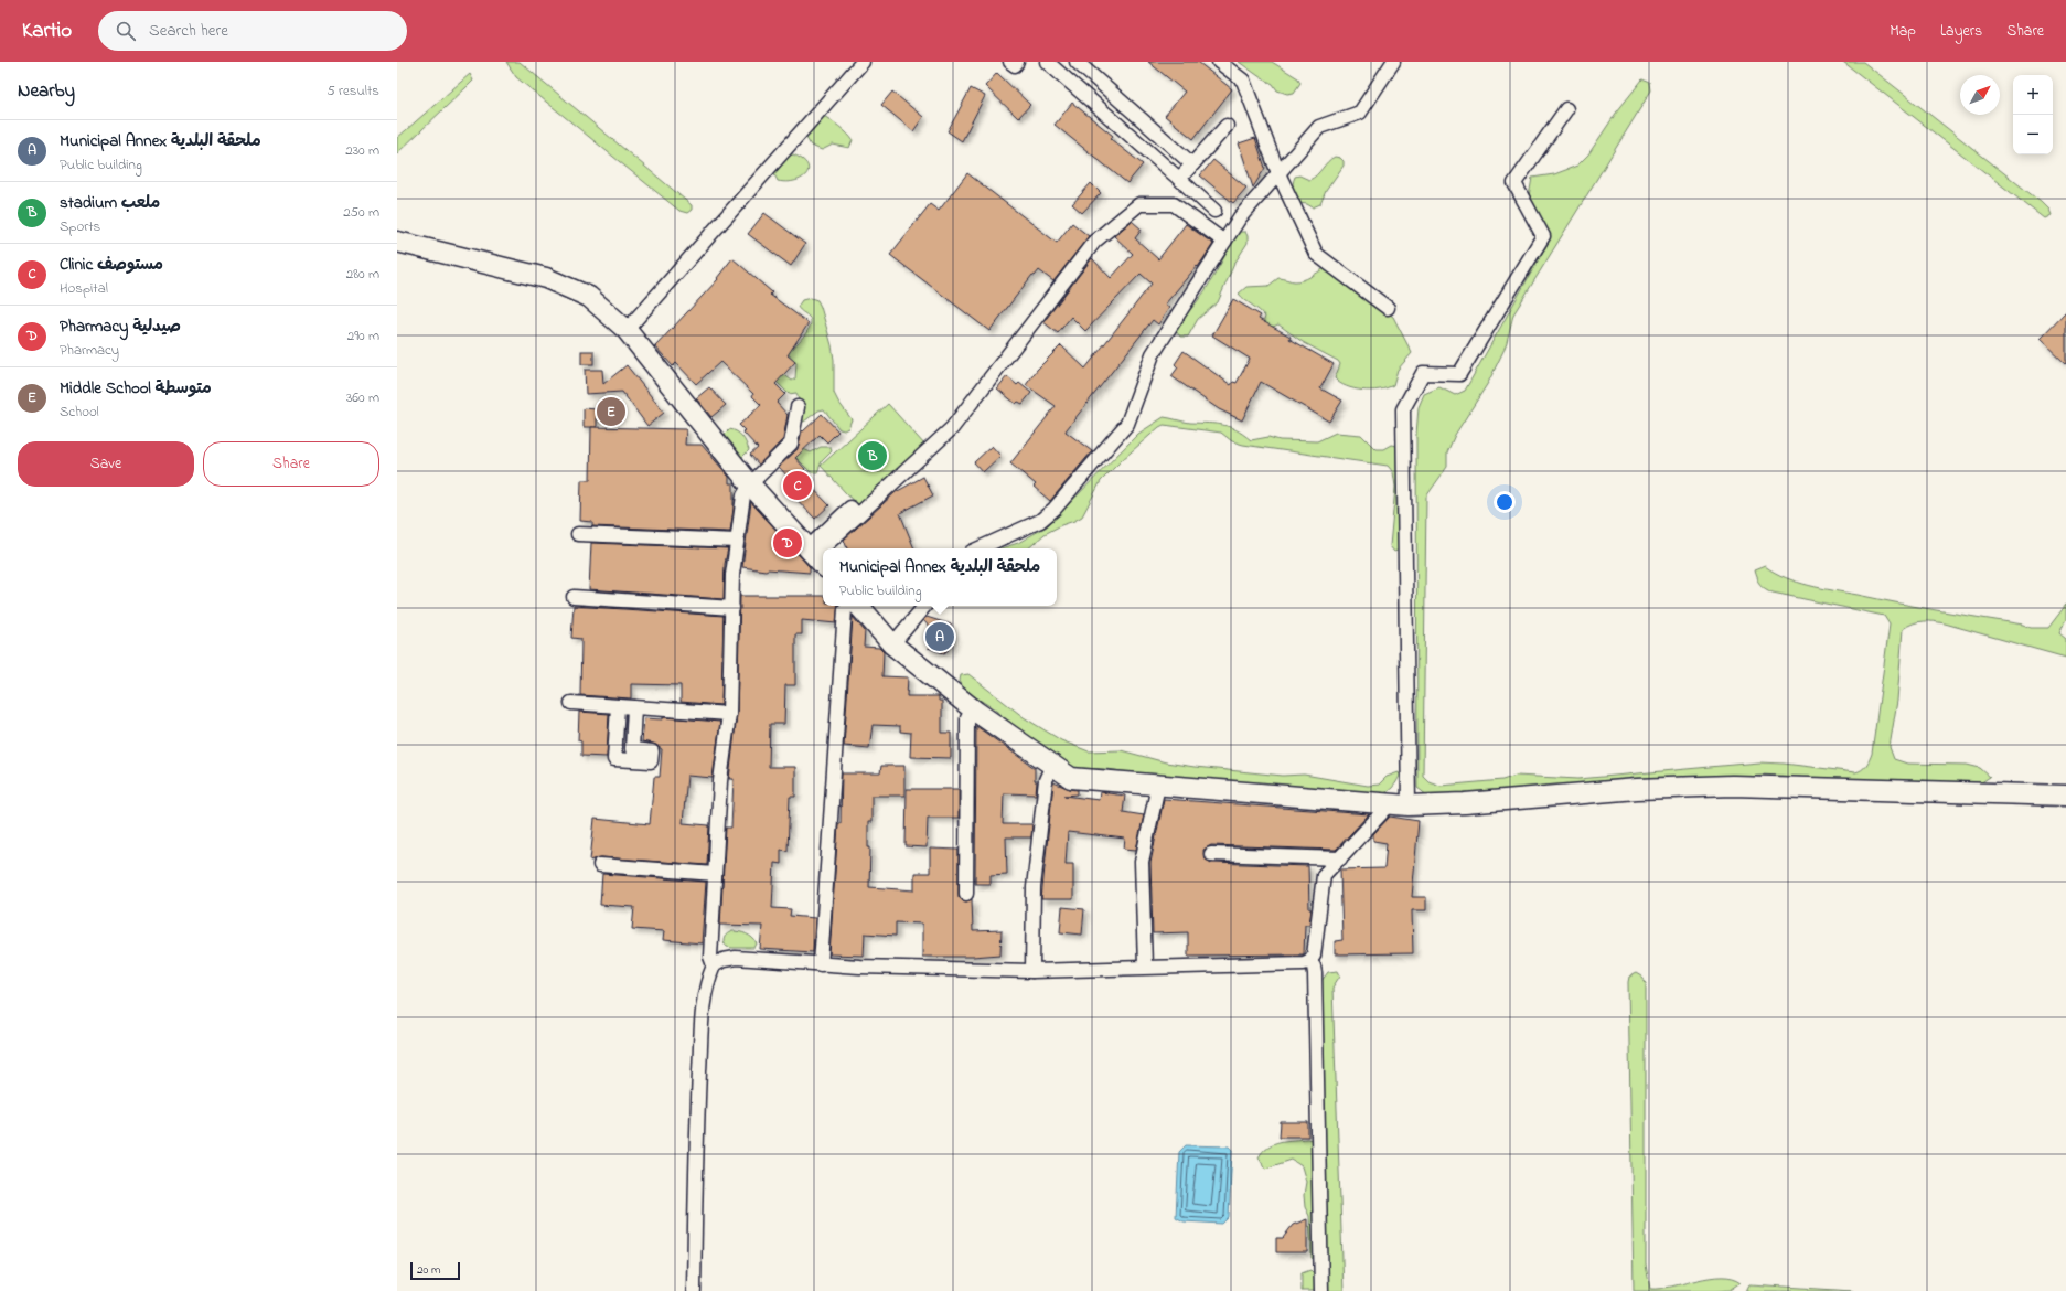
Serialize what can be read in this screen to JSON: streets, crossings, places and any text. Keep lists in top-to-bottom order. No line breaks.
{"scale_bar":"20 m","north":"top right","page":{"header":"Kartio","search":"Search here","nav":["Map","Layers","Share"],"heading":["Nearby","5 results"],"map_buttons":["+","−"],"list":[{"mark":"A","name":"Municipal Annex ملحقة البلدية","note":"Public building","value":"230 m"},{"mark":"B","name":"stadium ملعب","note":"Sports","value":"250 m"},{"mark":"C","name":"Clinic مستوصف","note":"Hospital","value":"280 m"},{"mark":"D","name":"Pharmacy صيدلية","note":"Pharmacy","value":"290 m"},{"mark":"E","name":"Middle School متوسطة","note":"School","value":"360 m"}],"pins":["E","B","C","D","A"],"buttons":["Save","Share"],"popup":["Municipal Annex ملحقة البلدية","Public building"],"scale":"20 m"}}
